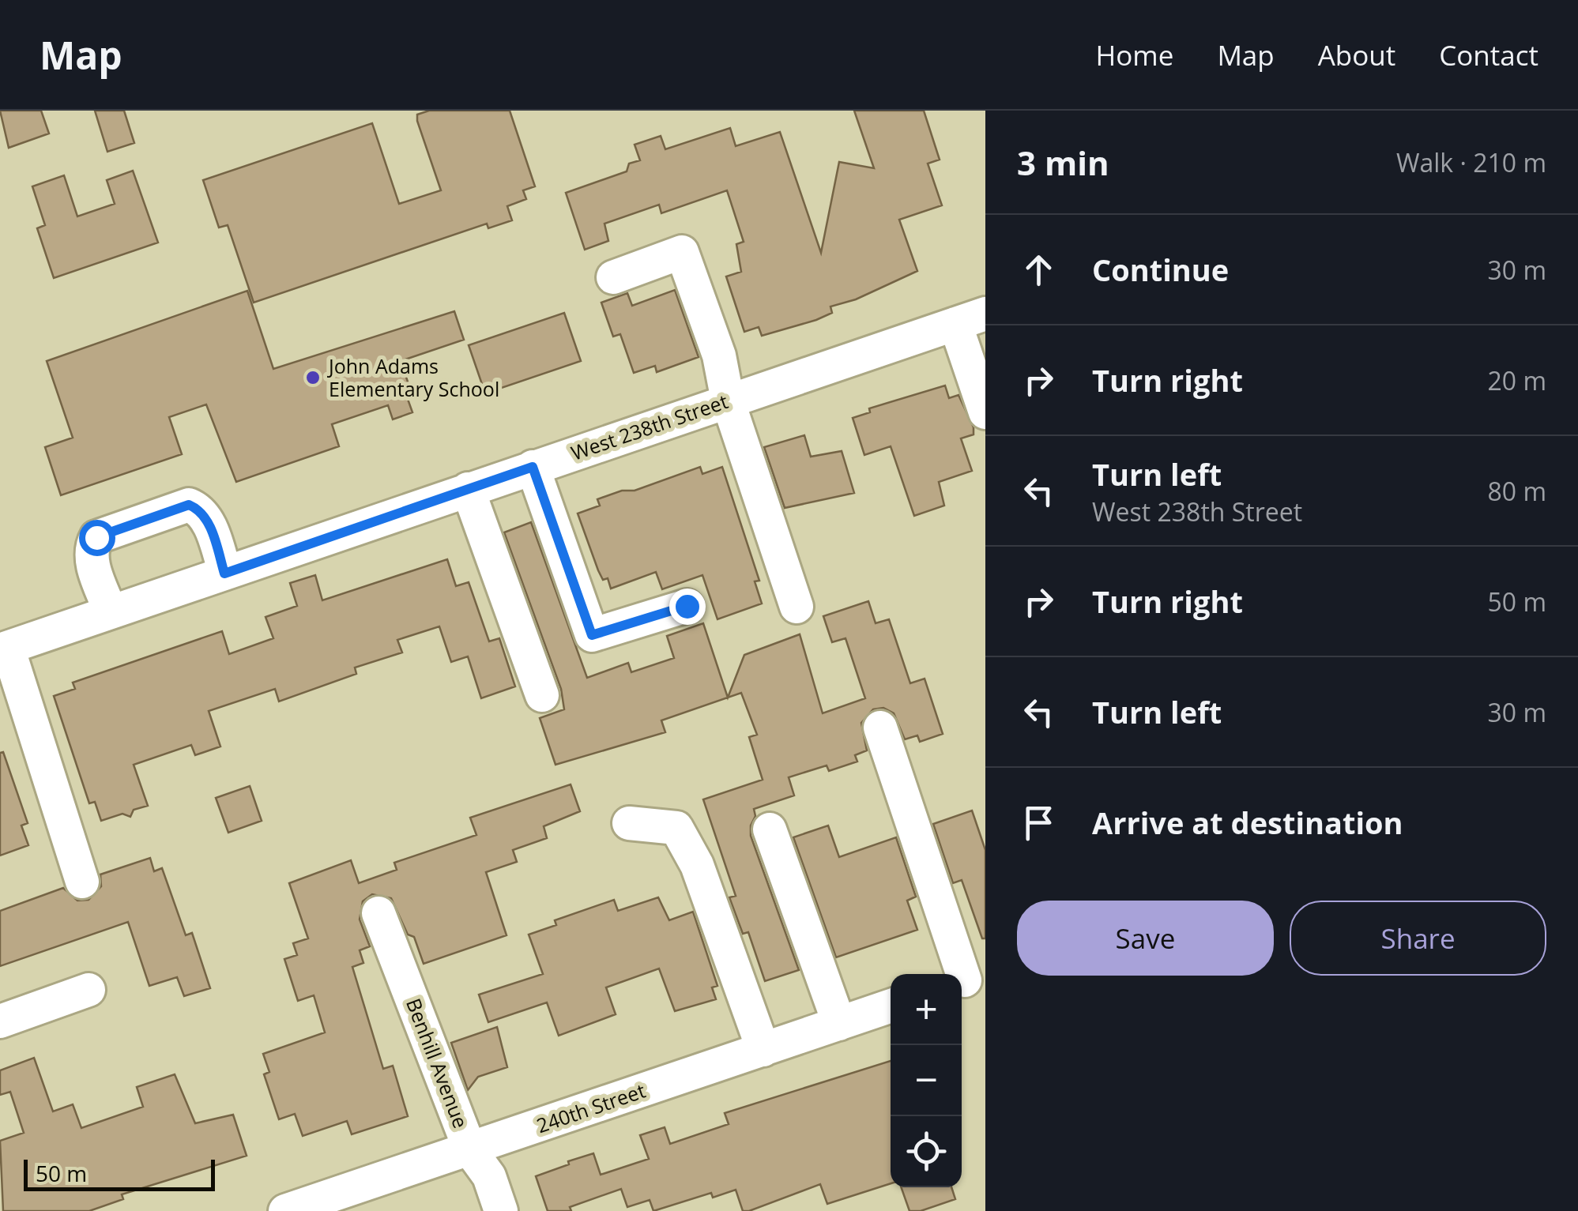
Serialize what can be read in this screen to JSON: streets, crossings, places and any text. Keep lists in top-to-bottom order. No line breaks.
{"streets":{"street":["West 238th Street","Benhill Avenue","240th Street"]},"crossings":[["Benhill Avenue","240th Street"]],"places":["John Adams Elementary School"],"scale_bar":"50 m","page":{"header":"Map","nav":["Home","Map","About","Contact"],"heading":["3 min","Walk · 210 m"],"list":[["Continue","30 m"],["Turn right","20 m"],["Turn left","West 238th Street","80 m"],["Turn right","50 m"],["Turn left","30 m"],"Arrive at destination"],"buttons":["Save","Share"],"map_buttons":["+","−"],"scale":"50 m"}}
